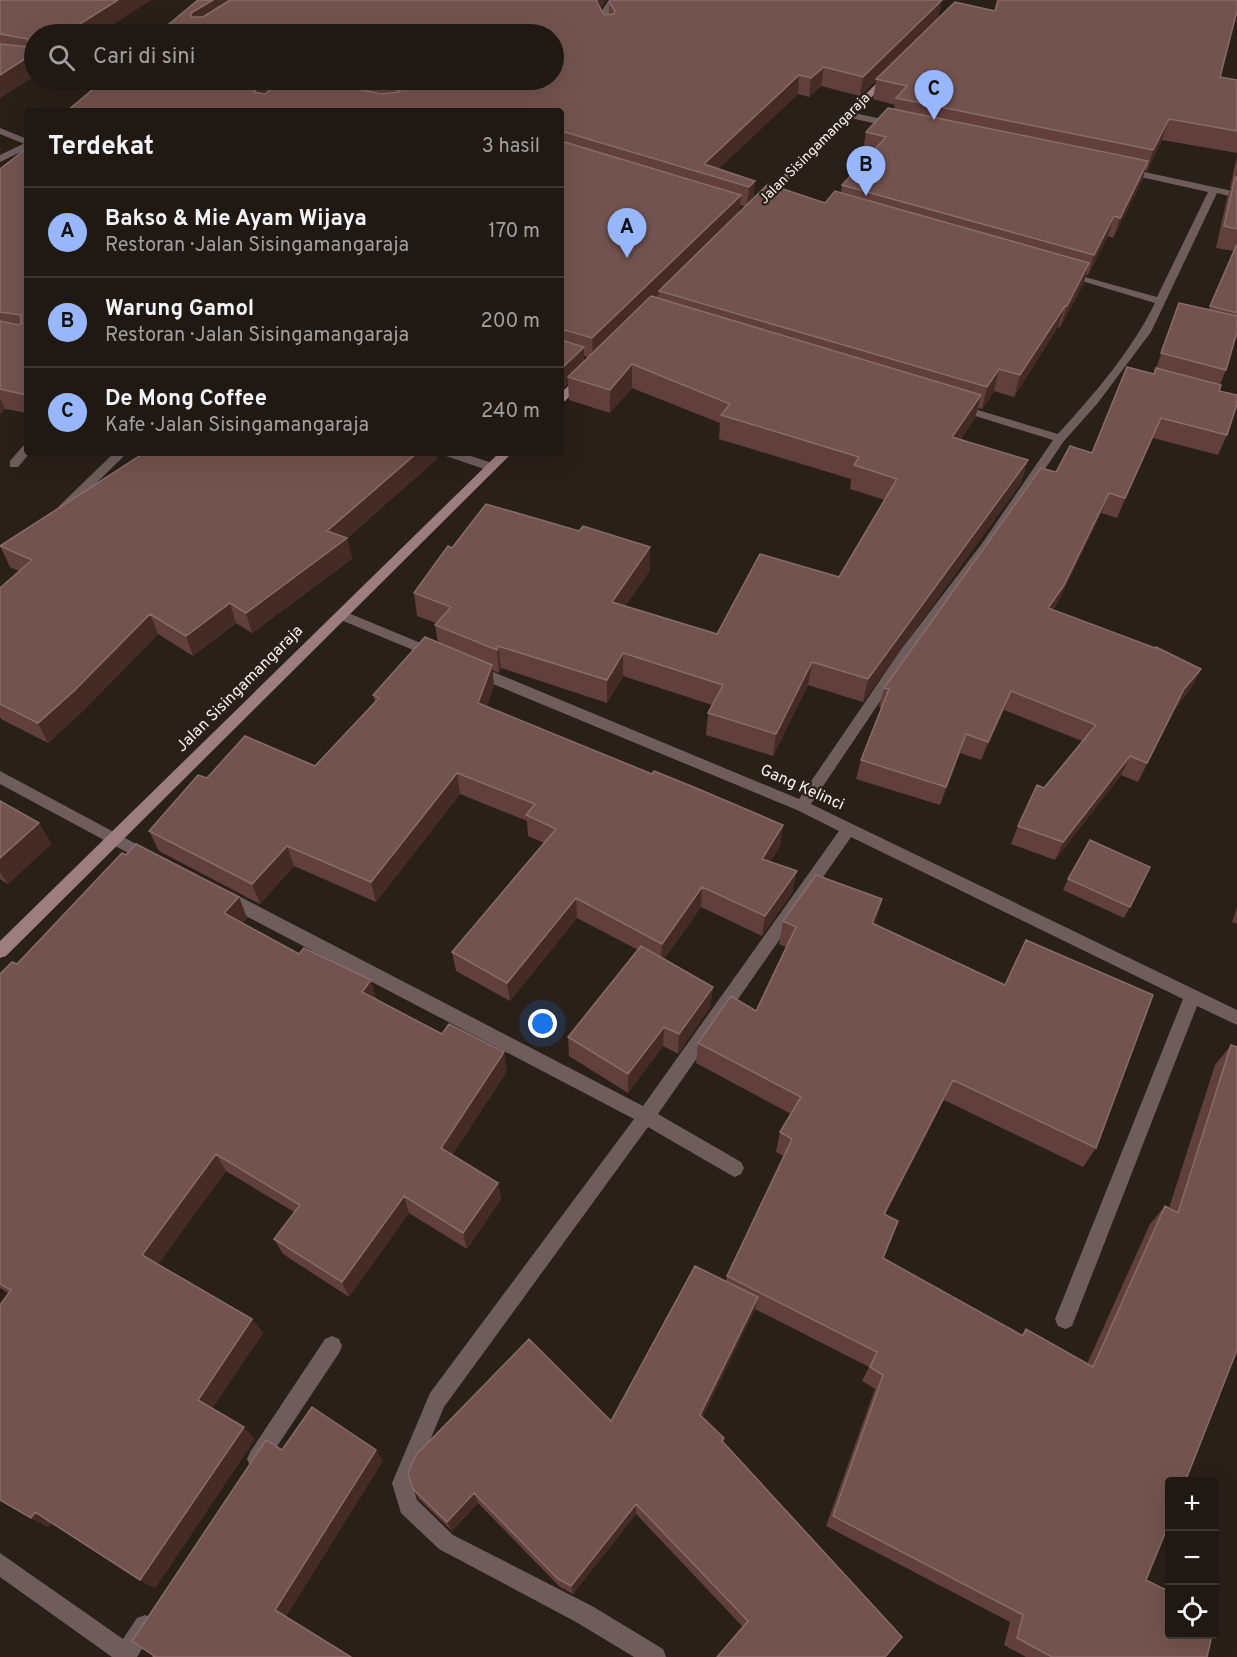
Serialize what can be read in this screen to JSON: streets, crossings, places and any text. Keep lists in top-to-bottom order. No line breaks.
{"streets":{"main road":["Jalan Sisingamangaraja"],"street":["Gang Kelinci"]},"crossings":[["Jalan Sisingamangaraja","Gang Kelinci"]],"page":{"search":"Cari di sini","pins":["C","B","A"],"heading":["Terdekat","3 hasil"],"list":[{"mark":"A","name":"Bakso & Mie Ayam Wijaya","note":"Restoran · Jalan Sisingamangaraja","value":"170 m"},{"mark":"B","name":"Warung Gamol","note":"Restoran · Jalan Sisingamangaraja","value":"200 m"},{"mark":"C","name":"De Mong Coffee","note":"Kafe · Jalan Sisingamangaraja","value":"240 m"}],"map_buttons":["+","−"]}}
